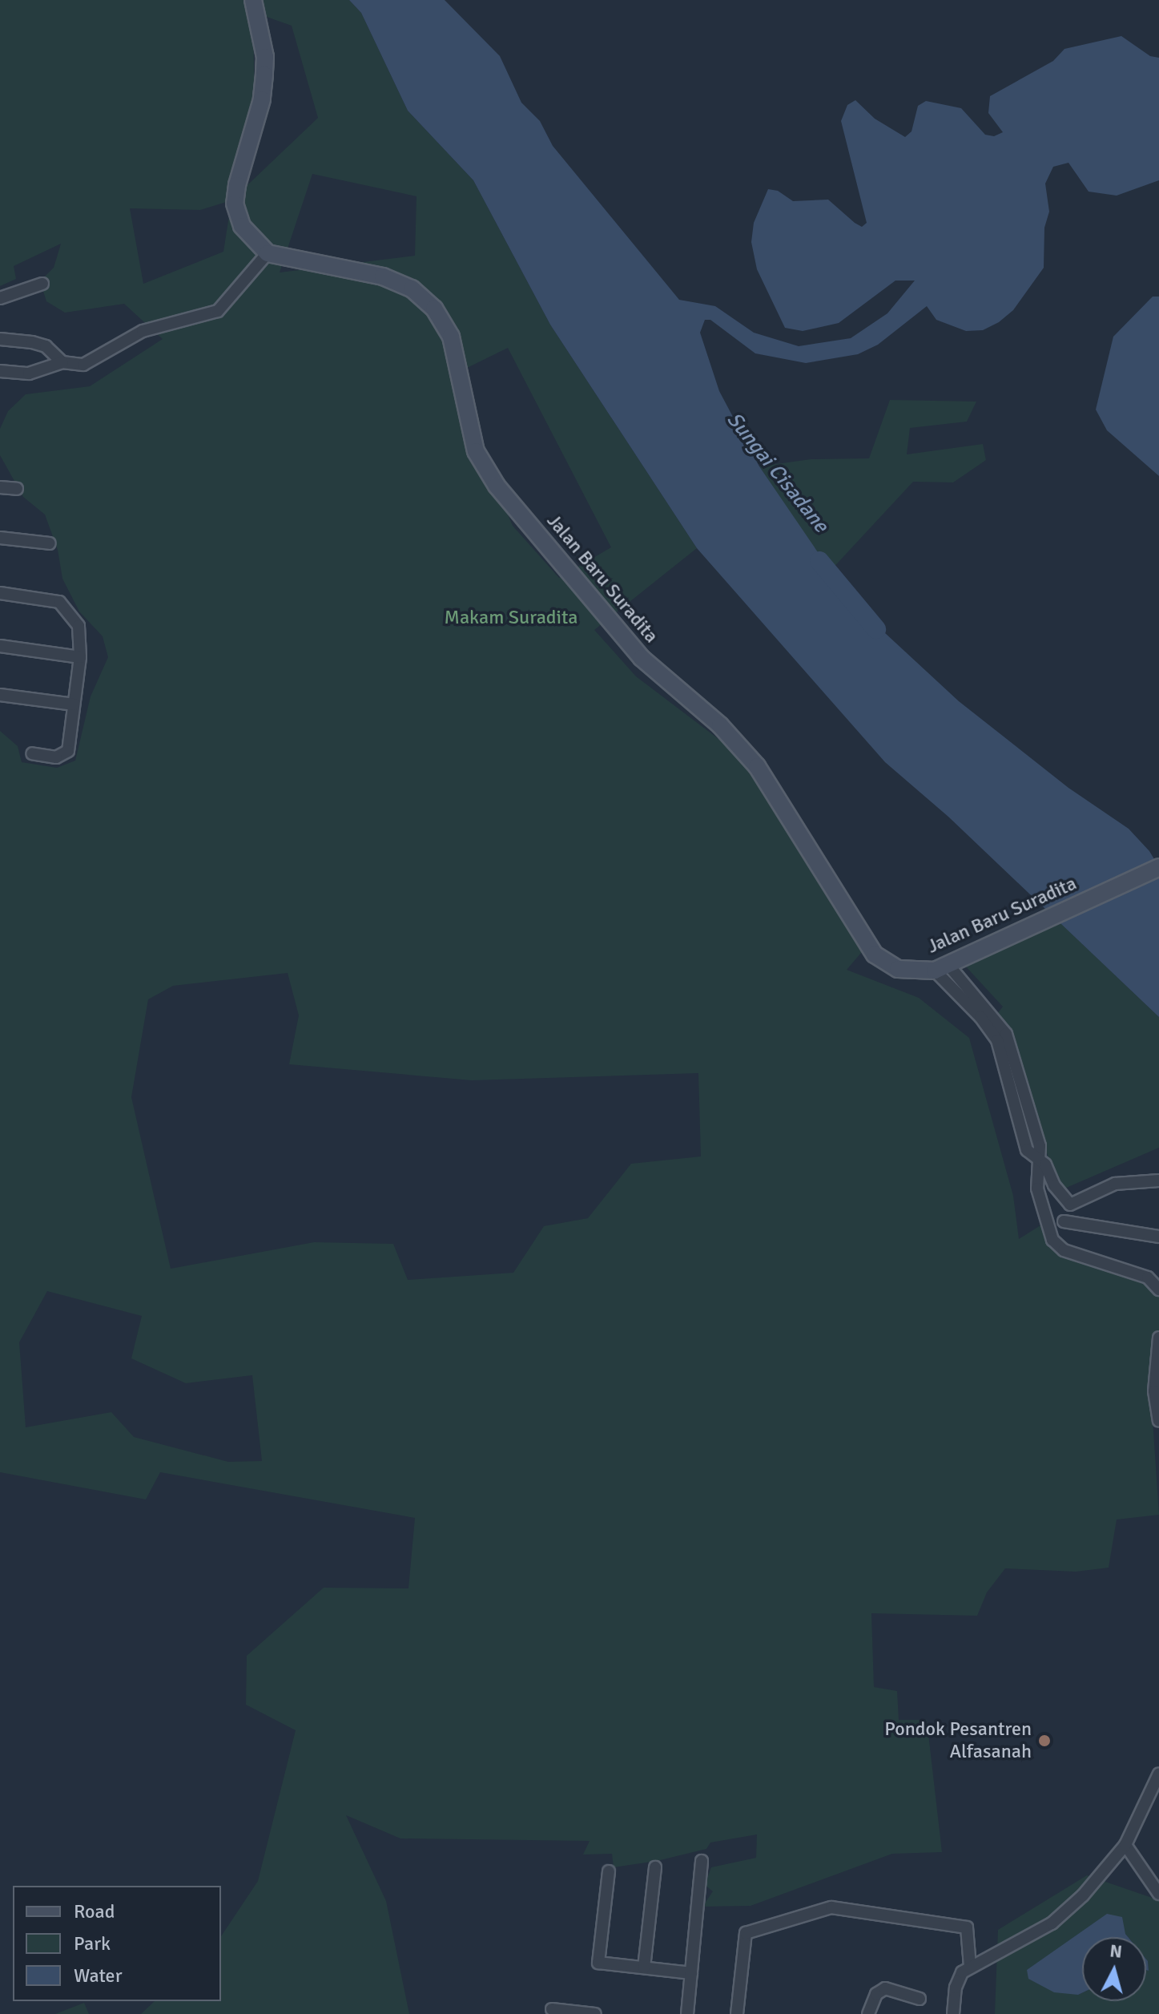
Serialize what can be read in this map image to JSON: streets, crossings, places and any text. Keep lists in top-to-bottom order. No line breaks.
{"streets":{"main road":["Jalan Baru Suradita"]},"water":["Sungai Cisadane"],"parks":["Makam Suradita"],"places":["Pondok Pesantren Alfasanah"],"legend":["Road","Park","Water"],"north":"top"}
